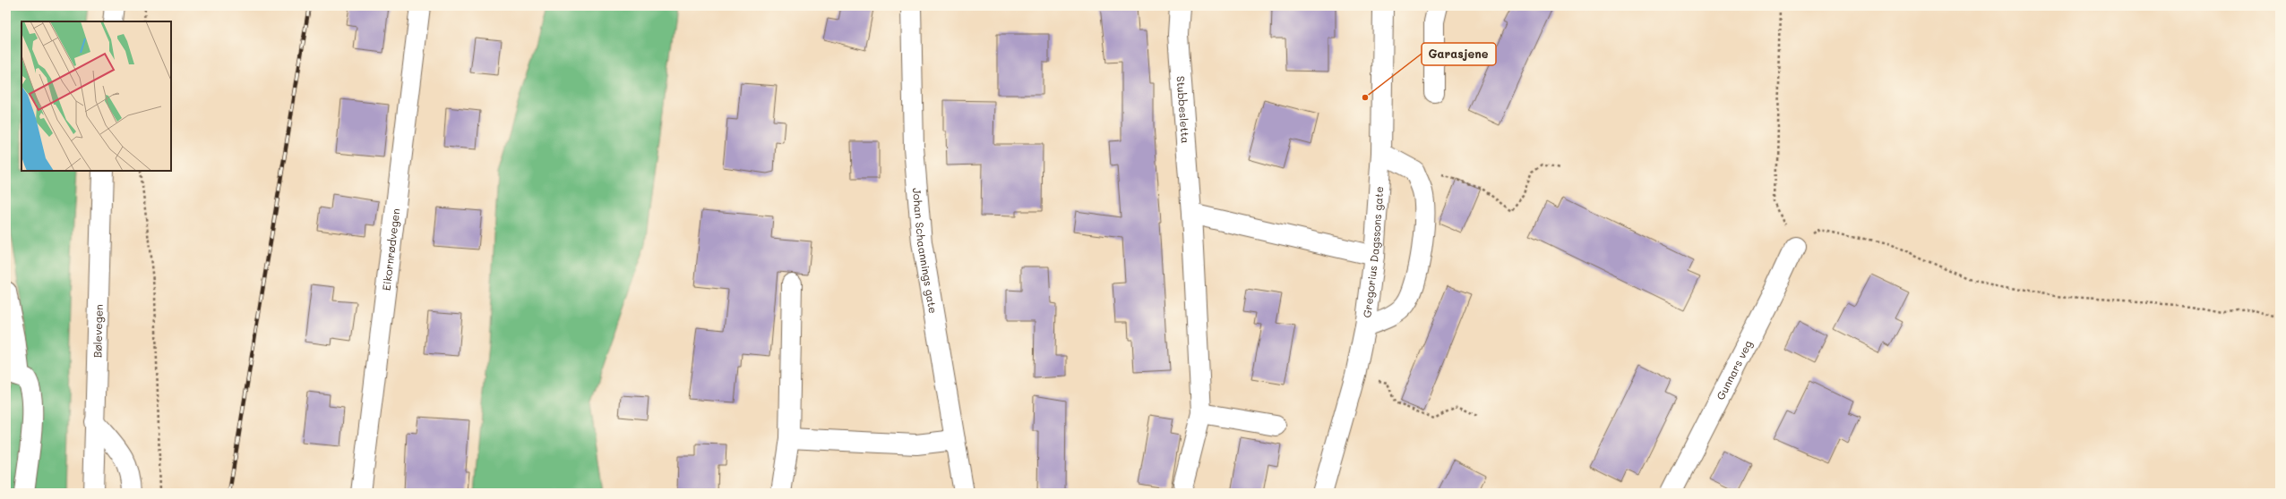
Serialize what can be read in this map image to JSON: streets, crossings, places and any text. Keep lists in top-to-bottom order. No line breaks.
{"streets":{"street":["Stubbesletta","Eikornrødvegen","Johan Schaannings gate","Gregorius Dagssons gate","Bølevegen","Gunnars veg"]},"places":["Garasjene"]}
